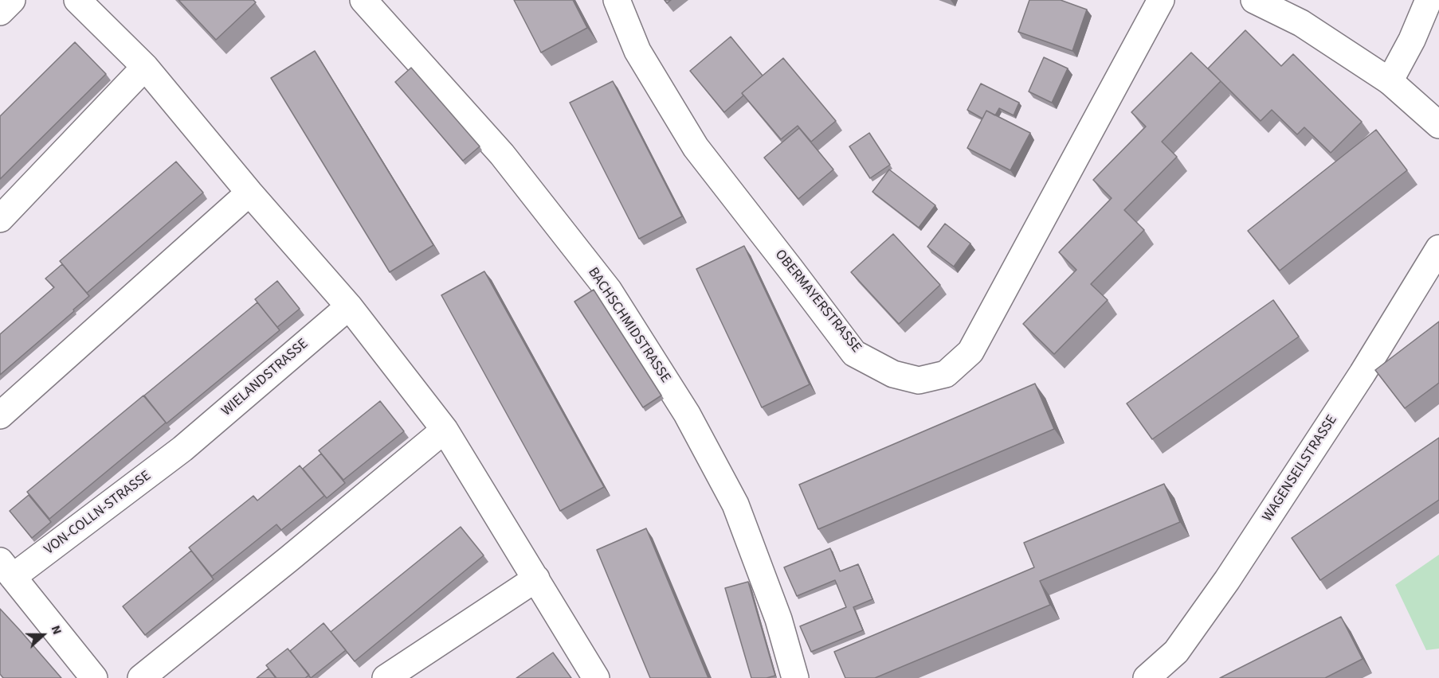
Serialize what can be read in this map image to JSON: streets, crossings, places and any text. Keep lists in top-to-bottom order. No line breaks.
{"streets":{"street":["OBERMAYERSTRASSE","BACHSCHMIDSTRASSE","WIELANDSTRASSE","WAGENSEILSTRASSE","VON-COLLN-STRASSE"]},"crossings":[["WIELANDSTRASSE","VON-COLLN-STRASSE"]],"north":"right"}
